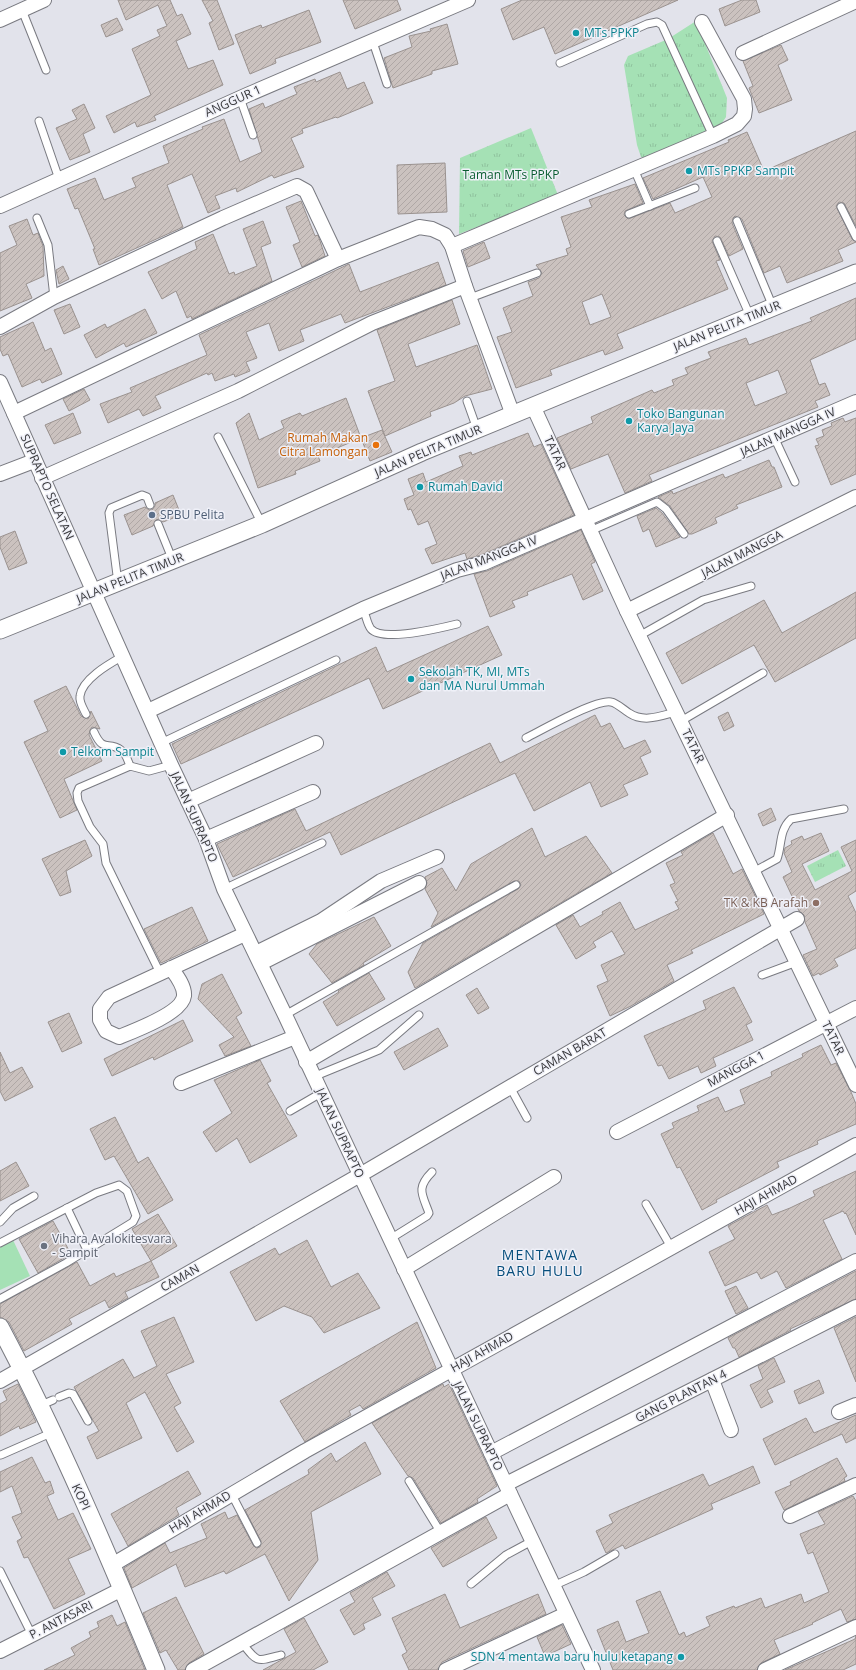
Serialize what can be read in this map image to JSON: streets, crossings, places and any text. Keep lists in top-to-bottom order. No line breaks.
{"streets":{"street":["ANGGUR 1","JALAN PELITA TIMUR","JALAN MANGGA IV","TATAR","SUPRAPTO SELATAN","JALAN MANGGA","JALAN SUPRAPTO","CAMAN BARAT","MANGGA 1","HAJI AHMAD","CAMAN","GANG PLANTAN 4","KOPI","P. ANTASARI"]},"crossings":[["JALAN PELITA TIMUR","TATAR"],["JALAN PELITA TIMUR","SUPRAPTO SELATAN"],["JALAN PELITA TIMUR","JALAN SUPRAPTO"],["JALAN MANGGA IV","TATAR"],["JALAN MANGGA IV","JALAN SUPRAPTO"],["TATAR","JALAN MANGGA"],["TATAR","CAMAN BARAT"],["TATAR","MANGGA 1"],["SUPRAPTO SELATAN","JALAN SUPRAPTO"],["JALAN SUPRAPTO","CAMAN BARAT"],["JALAN SUPRAPTO","HAJI AHMAD"],["JALAN SUPRAPTO","CAMAN"],["JALAN SUPRAPTO","GANG PLANTAN 4"],["CAMAN BARAT","CAMAN"],["HAJI AHMAD","KOPI"],["CAMAN","KOPI"],["KOPI","P. ANTASARI"]],"districts":["MENTAWA BARU HULU"],"parks":["Taman MTs PPKP"],"places":["MTs PPKP","MTs PPKP Sampit","Toko Bangunan Karya Jaya","Rumah Makan Citra Lamongan","Rumah David","SPBU Pelita","Sekolah TK, MI, MTs dan MA Nurul Ummah","Telkom Sampit","TK & KB Arafah","Vihara Avalokitesvara - Sampit","SDN 4 mentawa baru hulu ketapang"]}
